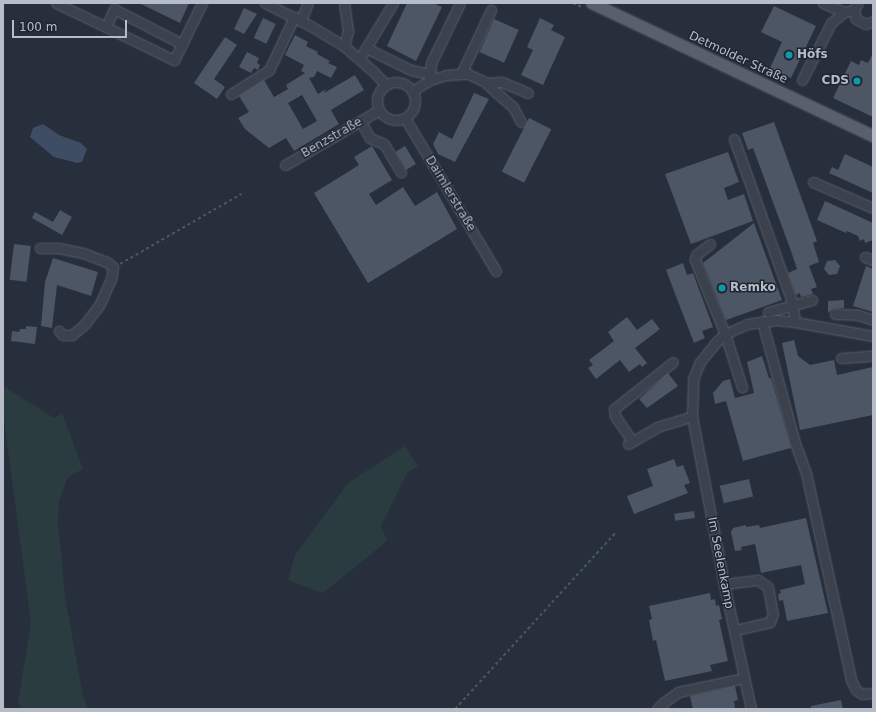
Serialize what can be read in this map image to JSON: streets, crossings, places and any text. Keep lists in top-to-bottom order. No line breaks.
{"streets":{"main road":["Detmolder Straße"],"street":["Benzstraße","Daimlerstraße","Im Seelenkamp"]},"crossings":[["Benzstraße","Daimlerstraße"]],"places":["Höfs","CDS","Remko"],"scale_bar":"100 m"}
